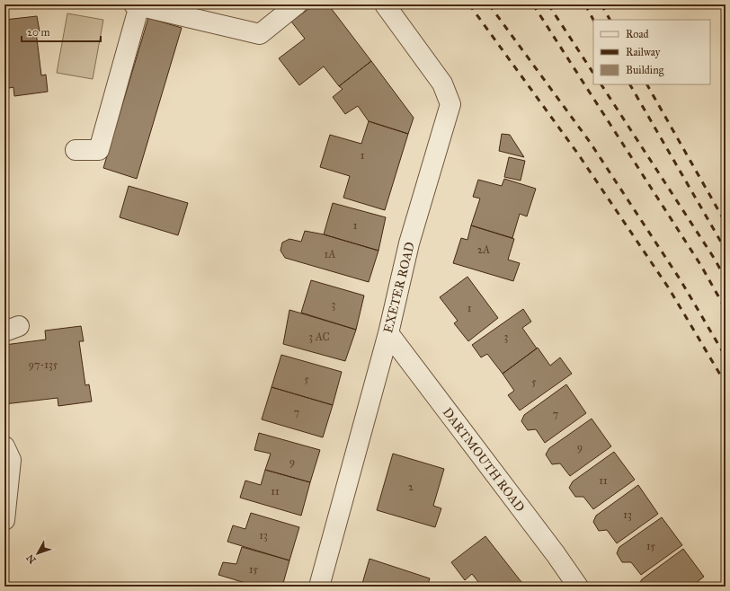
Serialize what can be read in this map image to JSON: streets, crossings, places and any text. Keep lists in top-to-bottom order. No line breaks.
{"streets":{"street":["EXETER ROAD","DARTMOUTH ROAD"]},"crossings":[["EXETER ROAD","DARTMOUTH ROAD"]],"house_numbers":["1","1","2A","1A","3","1","3 AC","3","97-135","5","5","7","7","9","9","11","2","11","13","13","15","15"],"legend":["Road","Railway","Building"],"scale_bar":"20 m","north":"bottom left"}
